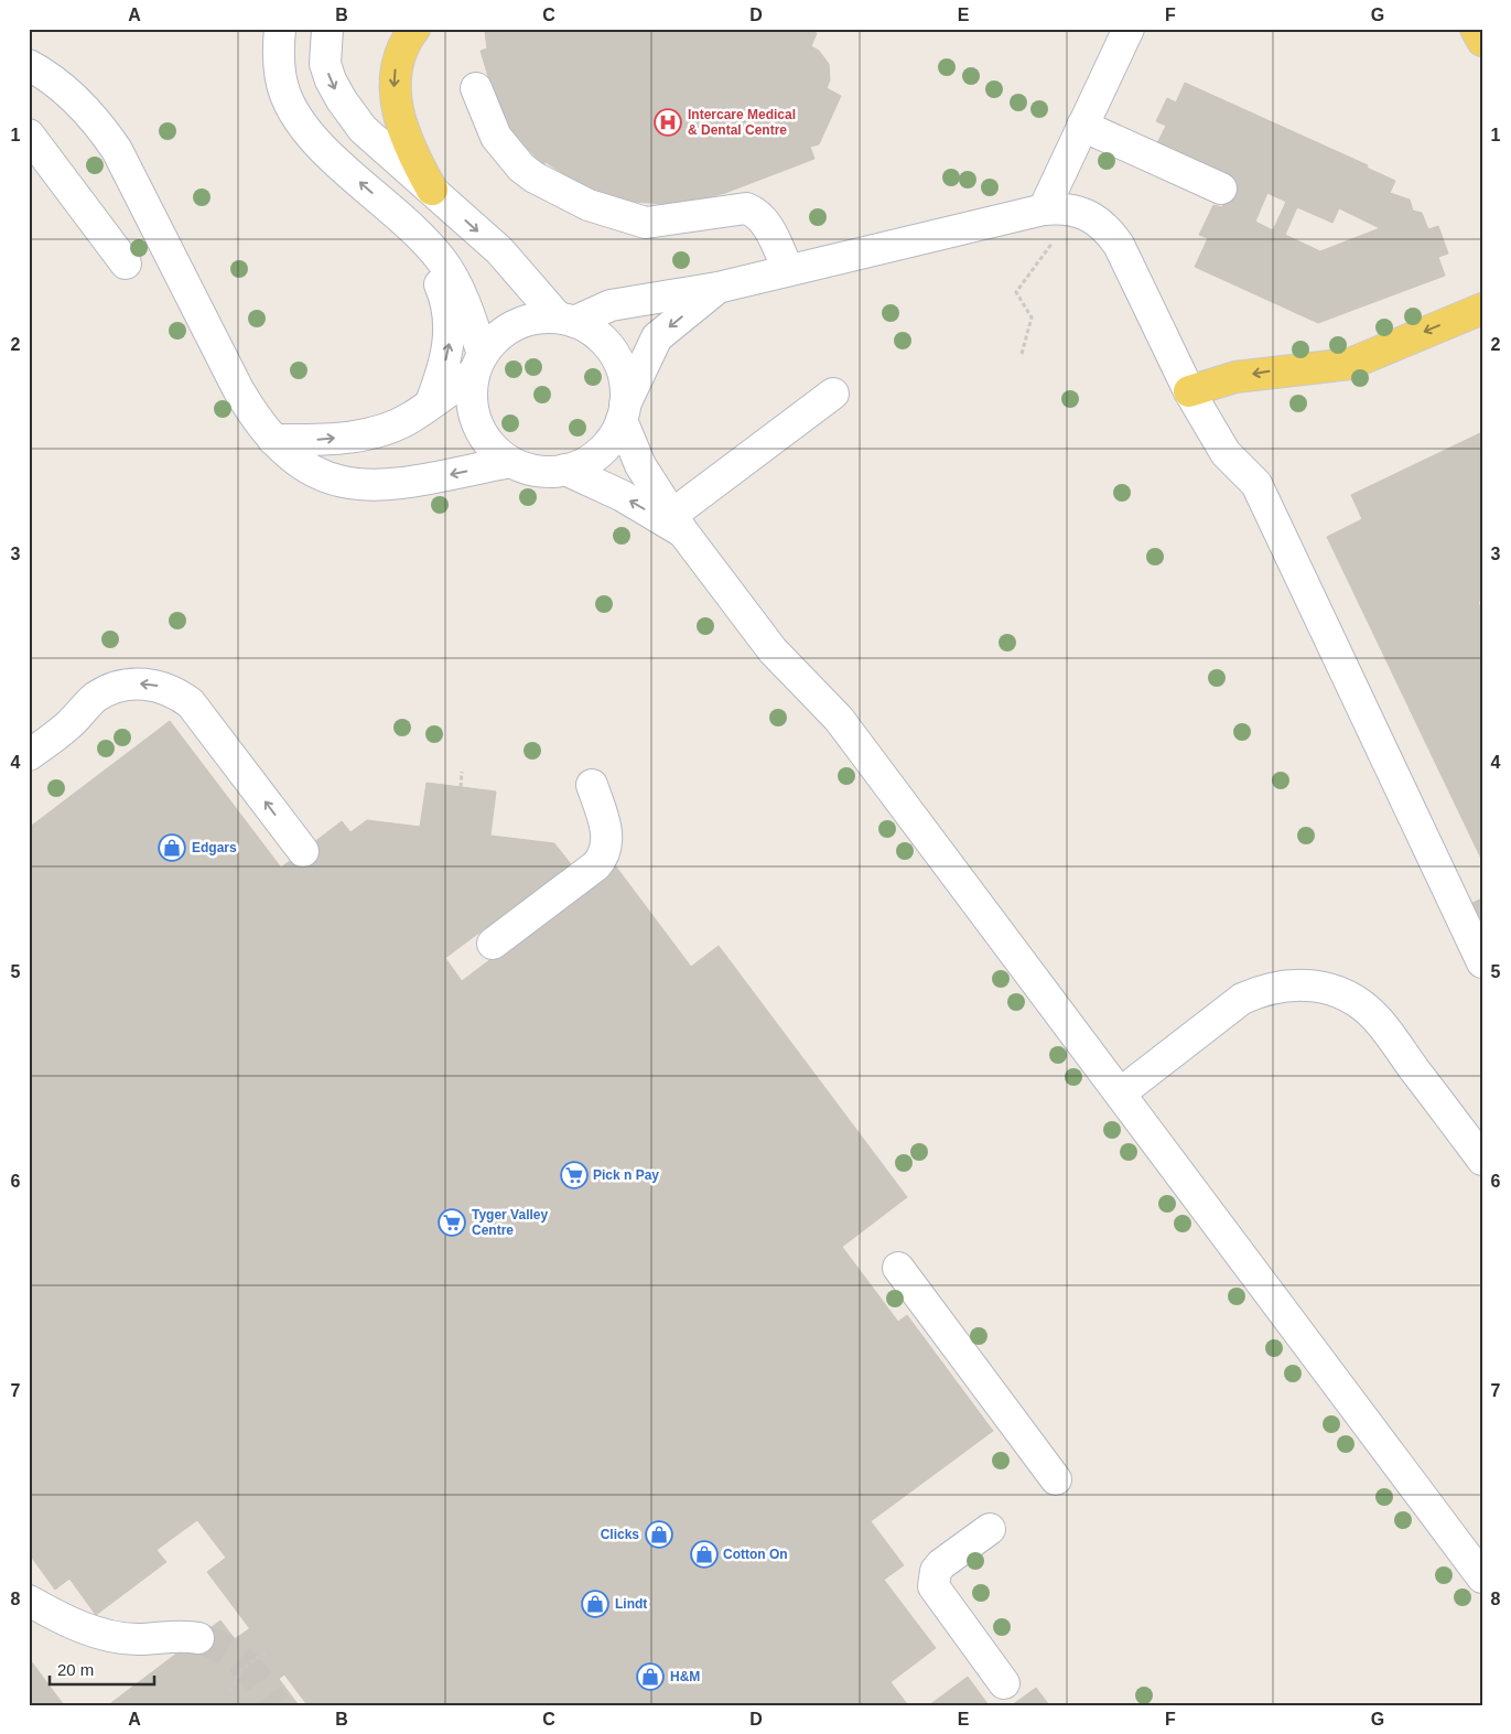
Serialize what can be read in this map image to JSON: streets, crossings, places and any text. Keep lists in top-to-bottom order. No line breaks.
{"places":{"hospital":["Intercare Medical & Dental Centre"],"shop":["Edgars","Clicks","Cotton On","Lindt","H&M"],"supermarket":["Pick n Pay","Tyger Valley Centre"]},"scale_bar":"20 m","grid":{"columns":["A","B","C","D","E","F","G"],"rows":["1","2","3","4","5","6","7","8"]}}
